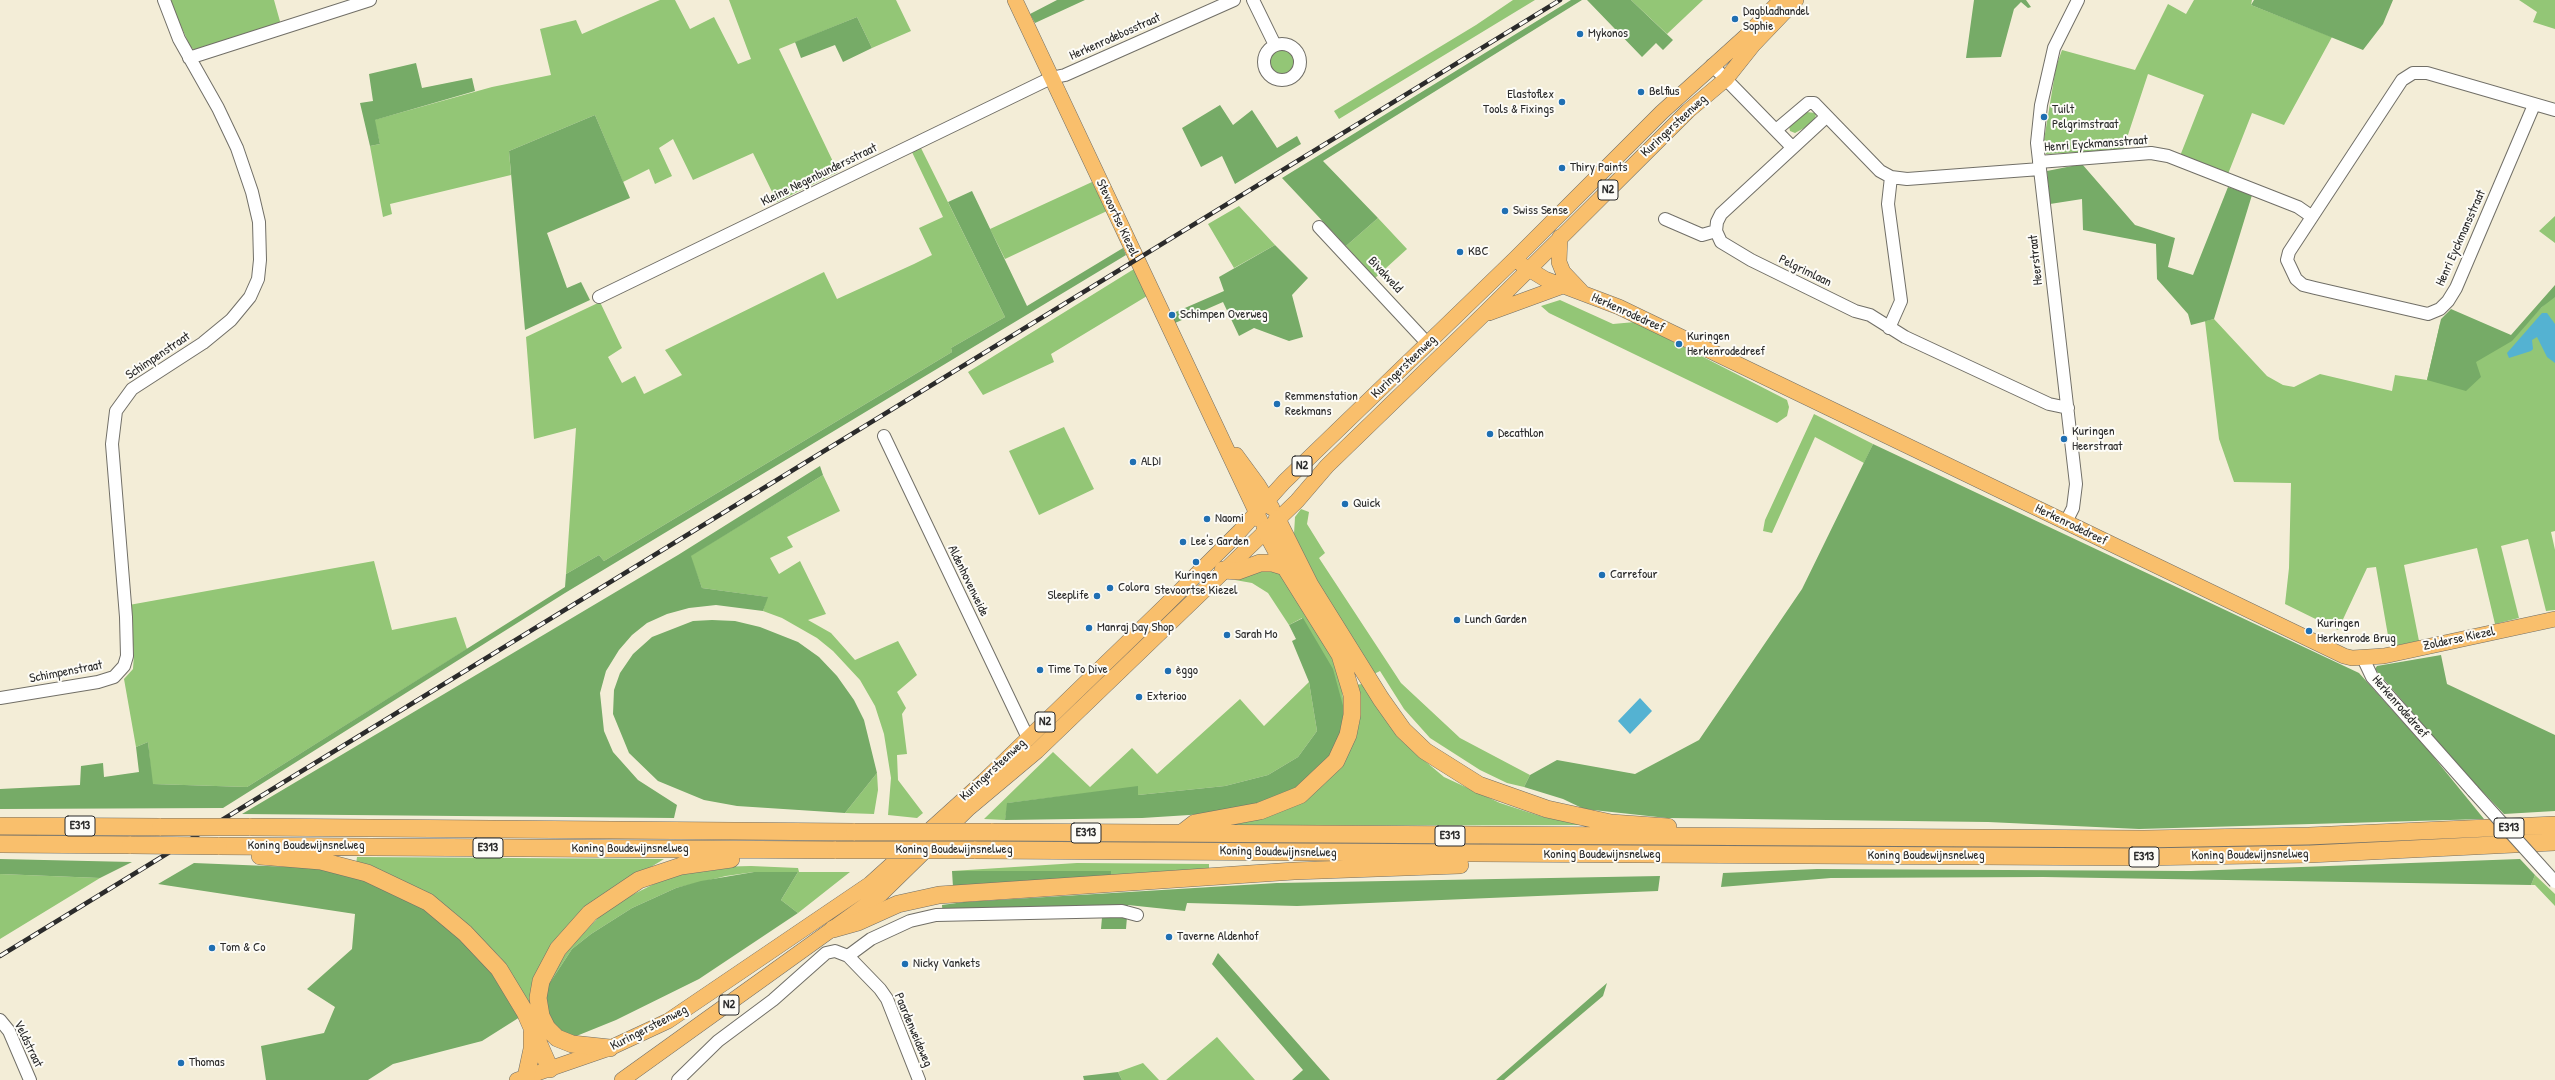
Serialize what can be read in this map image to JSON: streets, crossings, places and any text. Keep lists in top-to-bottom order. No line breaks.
{"streets":{"highway":["E313","Koning Boudewijnsnelweg"],"main road":["Kuringersteenweg","N2","Stevoortse Kiezel","Herkenrodedreef","Zolderse Kiezel"],"street":["Herkenrodebosstraat","Henri Eyckmansstraat","Kleine Negenbundersstraat","Heerstraat","Pelgrimlaan","Bivakveld","Schimpenstraat","Aldenhovenweide","Paardenweideweg","Veldstraat"]},"crossings":[["Herkenrodebosstraat","Kleine Negenbundersstraat"],["Herkenrodebosstraat","Stevoortse Kiezel"],["Kuringersteenweg","Stevoortse Kiezel"],["Kuringersteenweg","Bivakveld"],["Kuringersteenweg","Herkenrodedreef"],["Kuringersteenweg","Aldenhovenweide"],["Henri Eyckmansstraat","Heerstraat"],["Kleine Negenbundersstraat","Stevoortse Kiezel"],["Heerstraat","Pelgrimlaan"],["Heerstraat","Herkenrodedreef"],["Herkenrodedreef","Zolderse Kiezel"]],"places":["Dagbladhandel Sophie","Mykonos","Belfius","Elastoflex Tools & Fixings","Tuilt Pelgrimstraat","Thiry Paints","Swiss Sense","KBC","Schimpen Overweg","Kuringen Herkenrodedreef","Remmenstation Reekmans","Decathlon","Kuringen Heerstraat","ALDI","Quick","Naomi","Lee's Garden","Kuringen Stevoortse Kiezel","Carrefour","Colora","Sleeplife","Lunch Garden","Manraj Day Shop","Kuringen Herkenrode Brug","Sarah Mo","Time To Dive","èggo","Exterioo","Taverne Aldenhof","Tom & Co","Nicky Vankets","Thomas"]}
